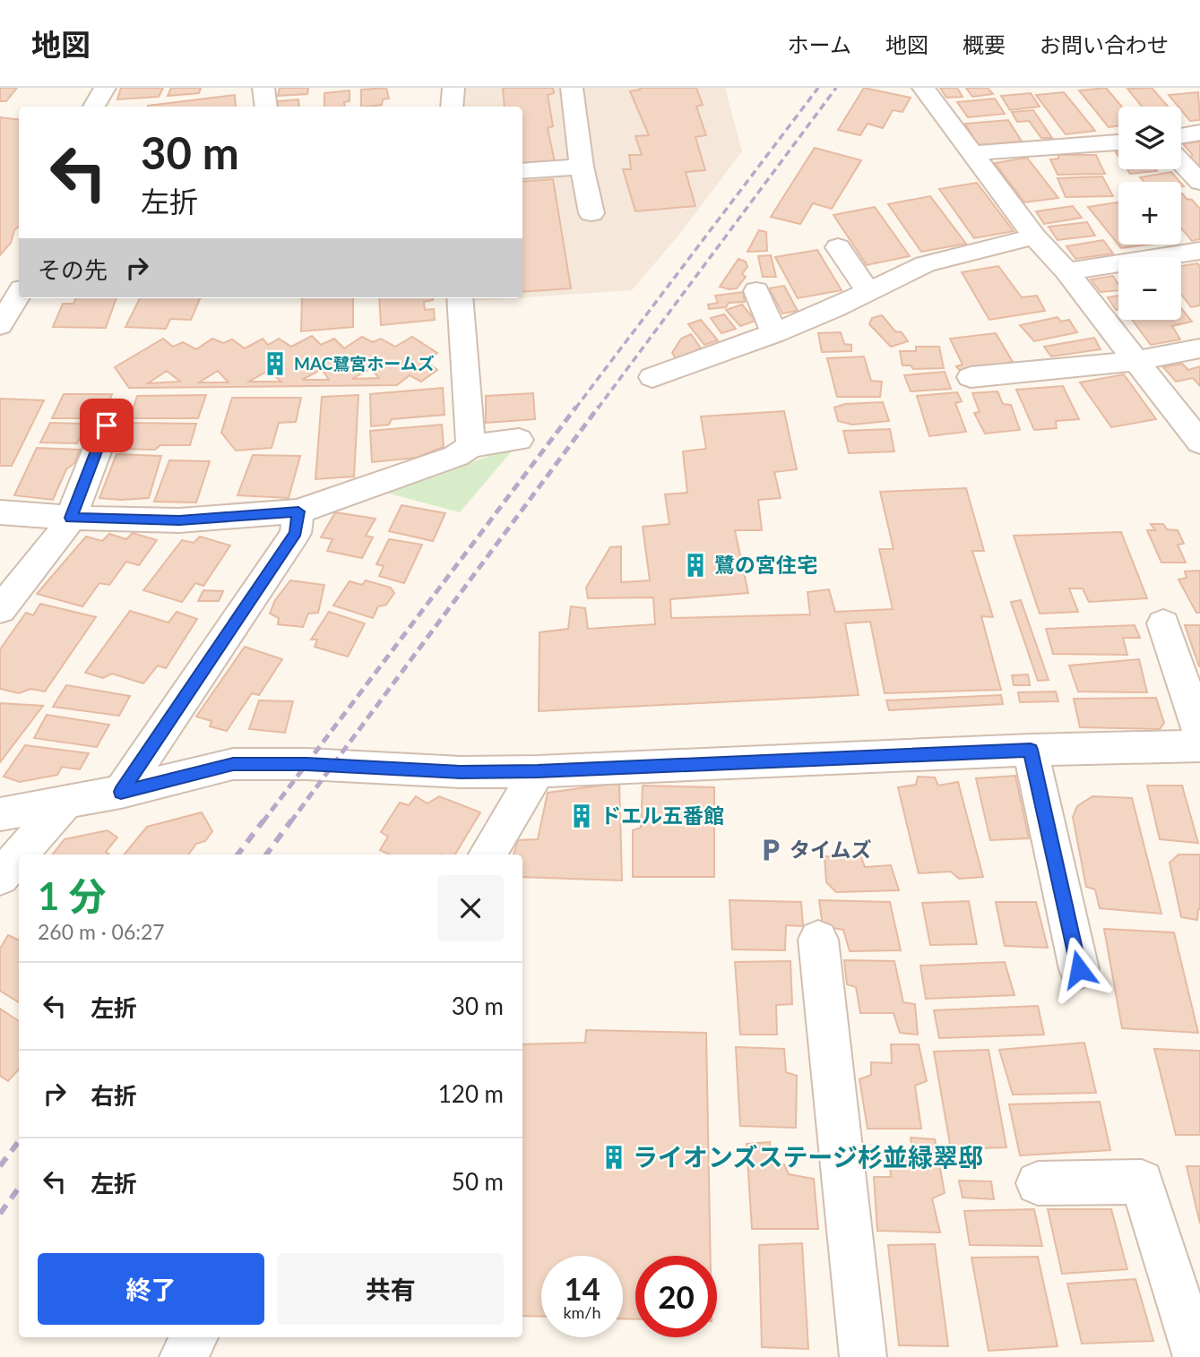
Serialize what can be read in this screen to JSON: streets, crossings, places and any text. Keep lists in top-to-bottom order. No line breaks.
{"places":{"building":["MAC鷺宮ホームズ","鷺の宮住宅","ドエル五番館","ライオンズステージ杉並緑翠邸"],"parking":["タイムズ"]},"page":{"header":"地図","nav":["ホーム","地図","概要","お問い合わせ"],"map_buttons":["+","−"],"turn":["30 m","左折"],"then":"その先","heading":["1 分","260 m · 06:27"],"list":[{"name":"左折","value":"30 m"},{"name":"右折","value":"120 m"},{"name":"左折","value":"50 m"}],"buttons":["終了","共有"],"speed":"14 km/h","limit":"20"}}
